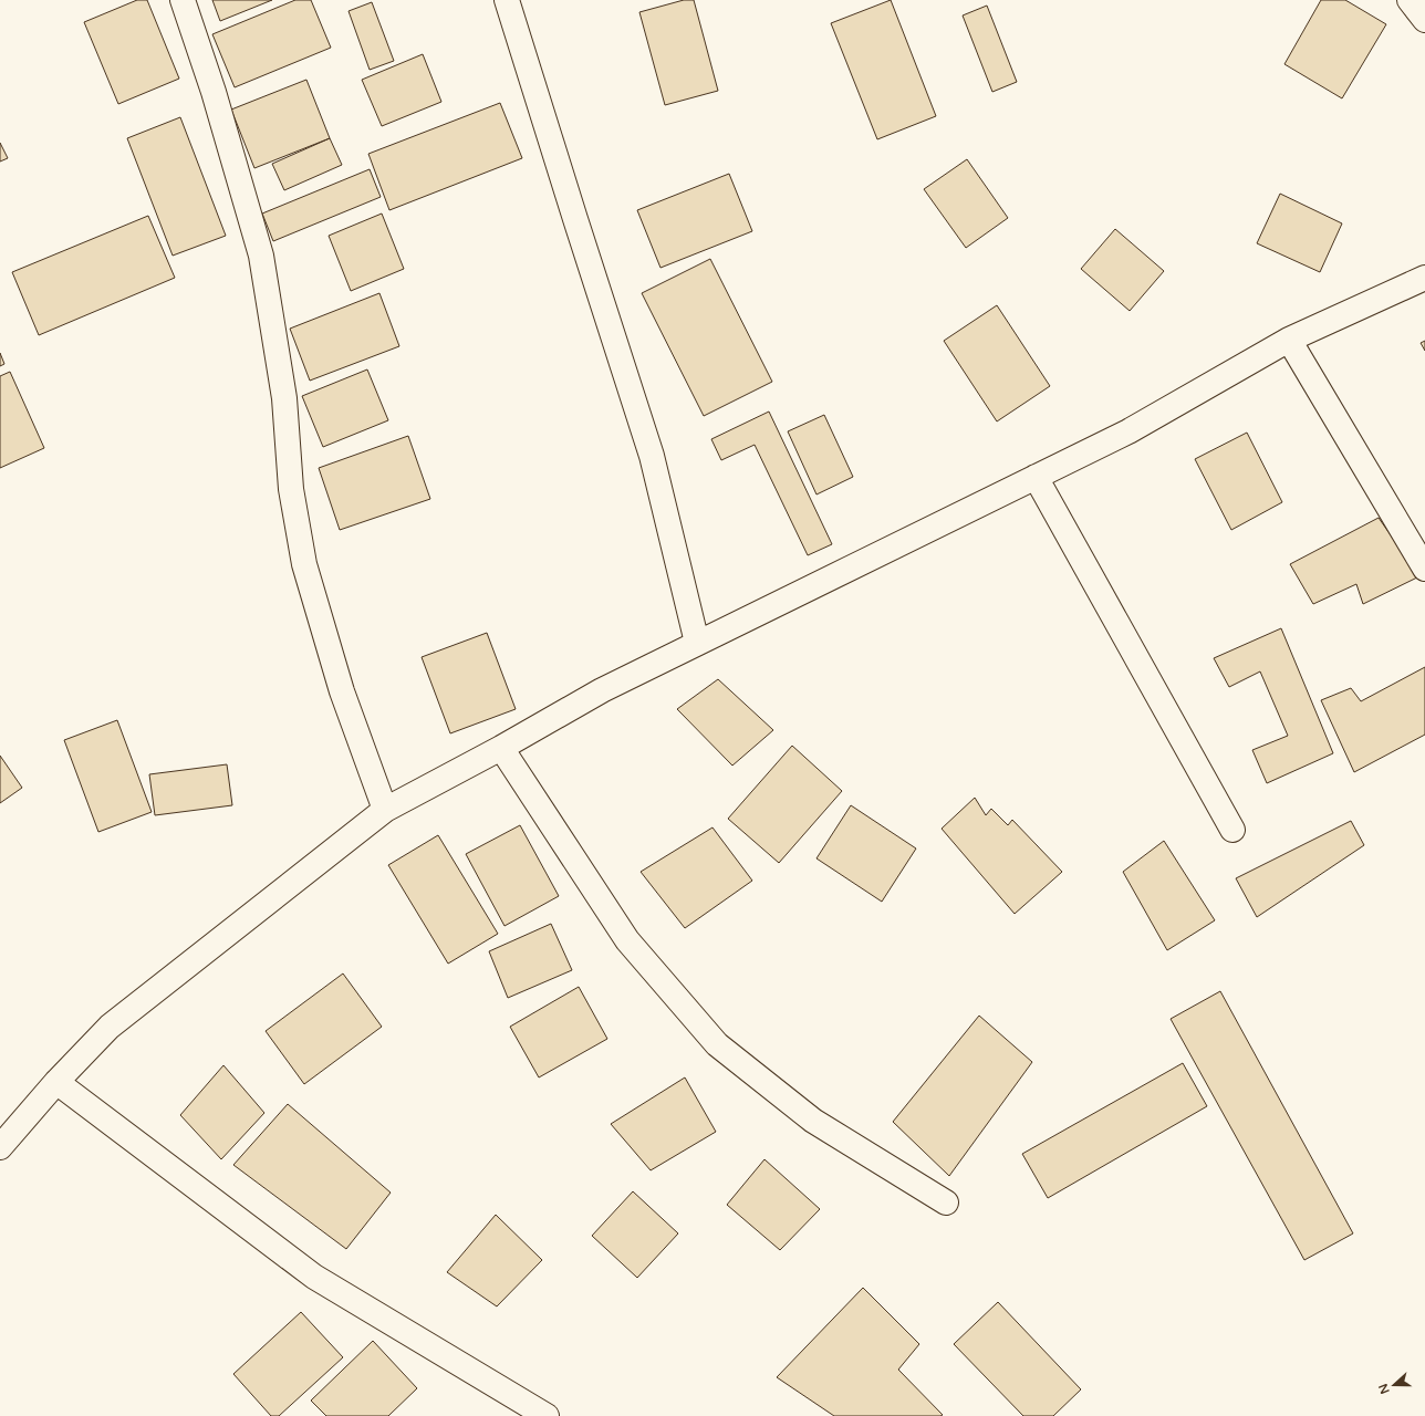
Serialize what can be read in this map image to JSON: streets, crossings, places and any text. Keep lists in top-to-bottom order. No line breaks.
{"north":"left"}
